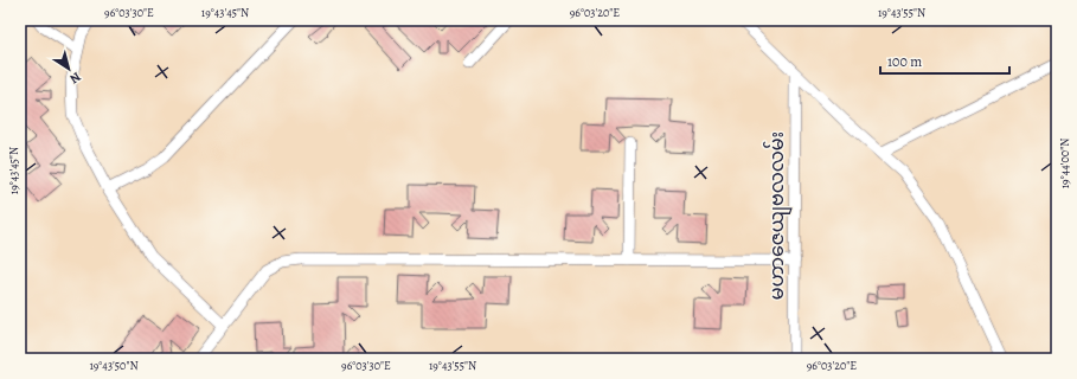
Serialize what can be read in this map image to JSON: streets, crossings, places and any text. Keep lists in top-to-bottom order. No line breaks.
{"streets":{"street":["မဟာဇေယျဗလလမ်း"]},"scale_bar":"100 m","north":"bottom right","coordinates":["96°03'30\"E","19°43'45\"N","96°03'20\"E","19°43'55\"N","19°44'00\"N","19°43'50\"N"]}
